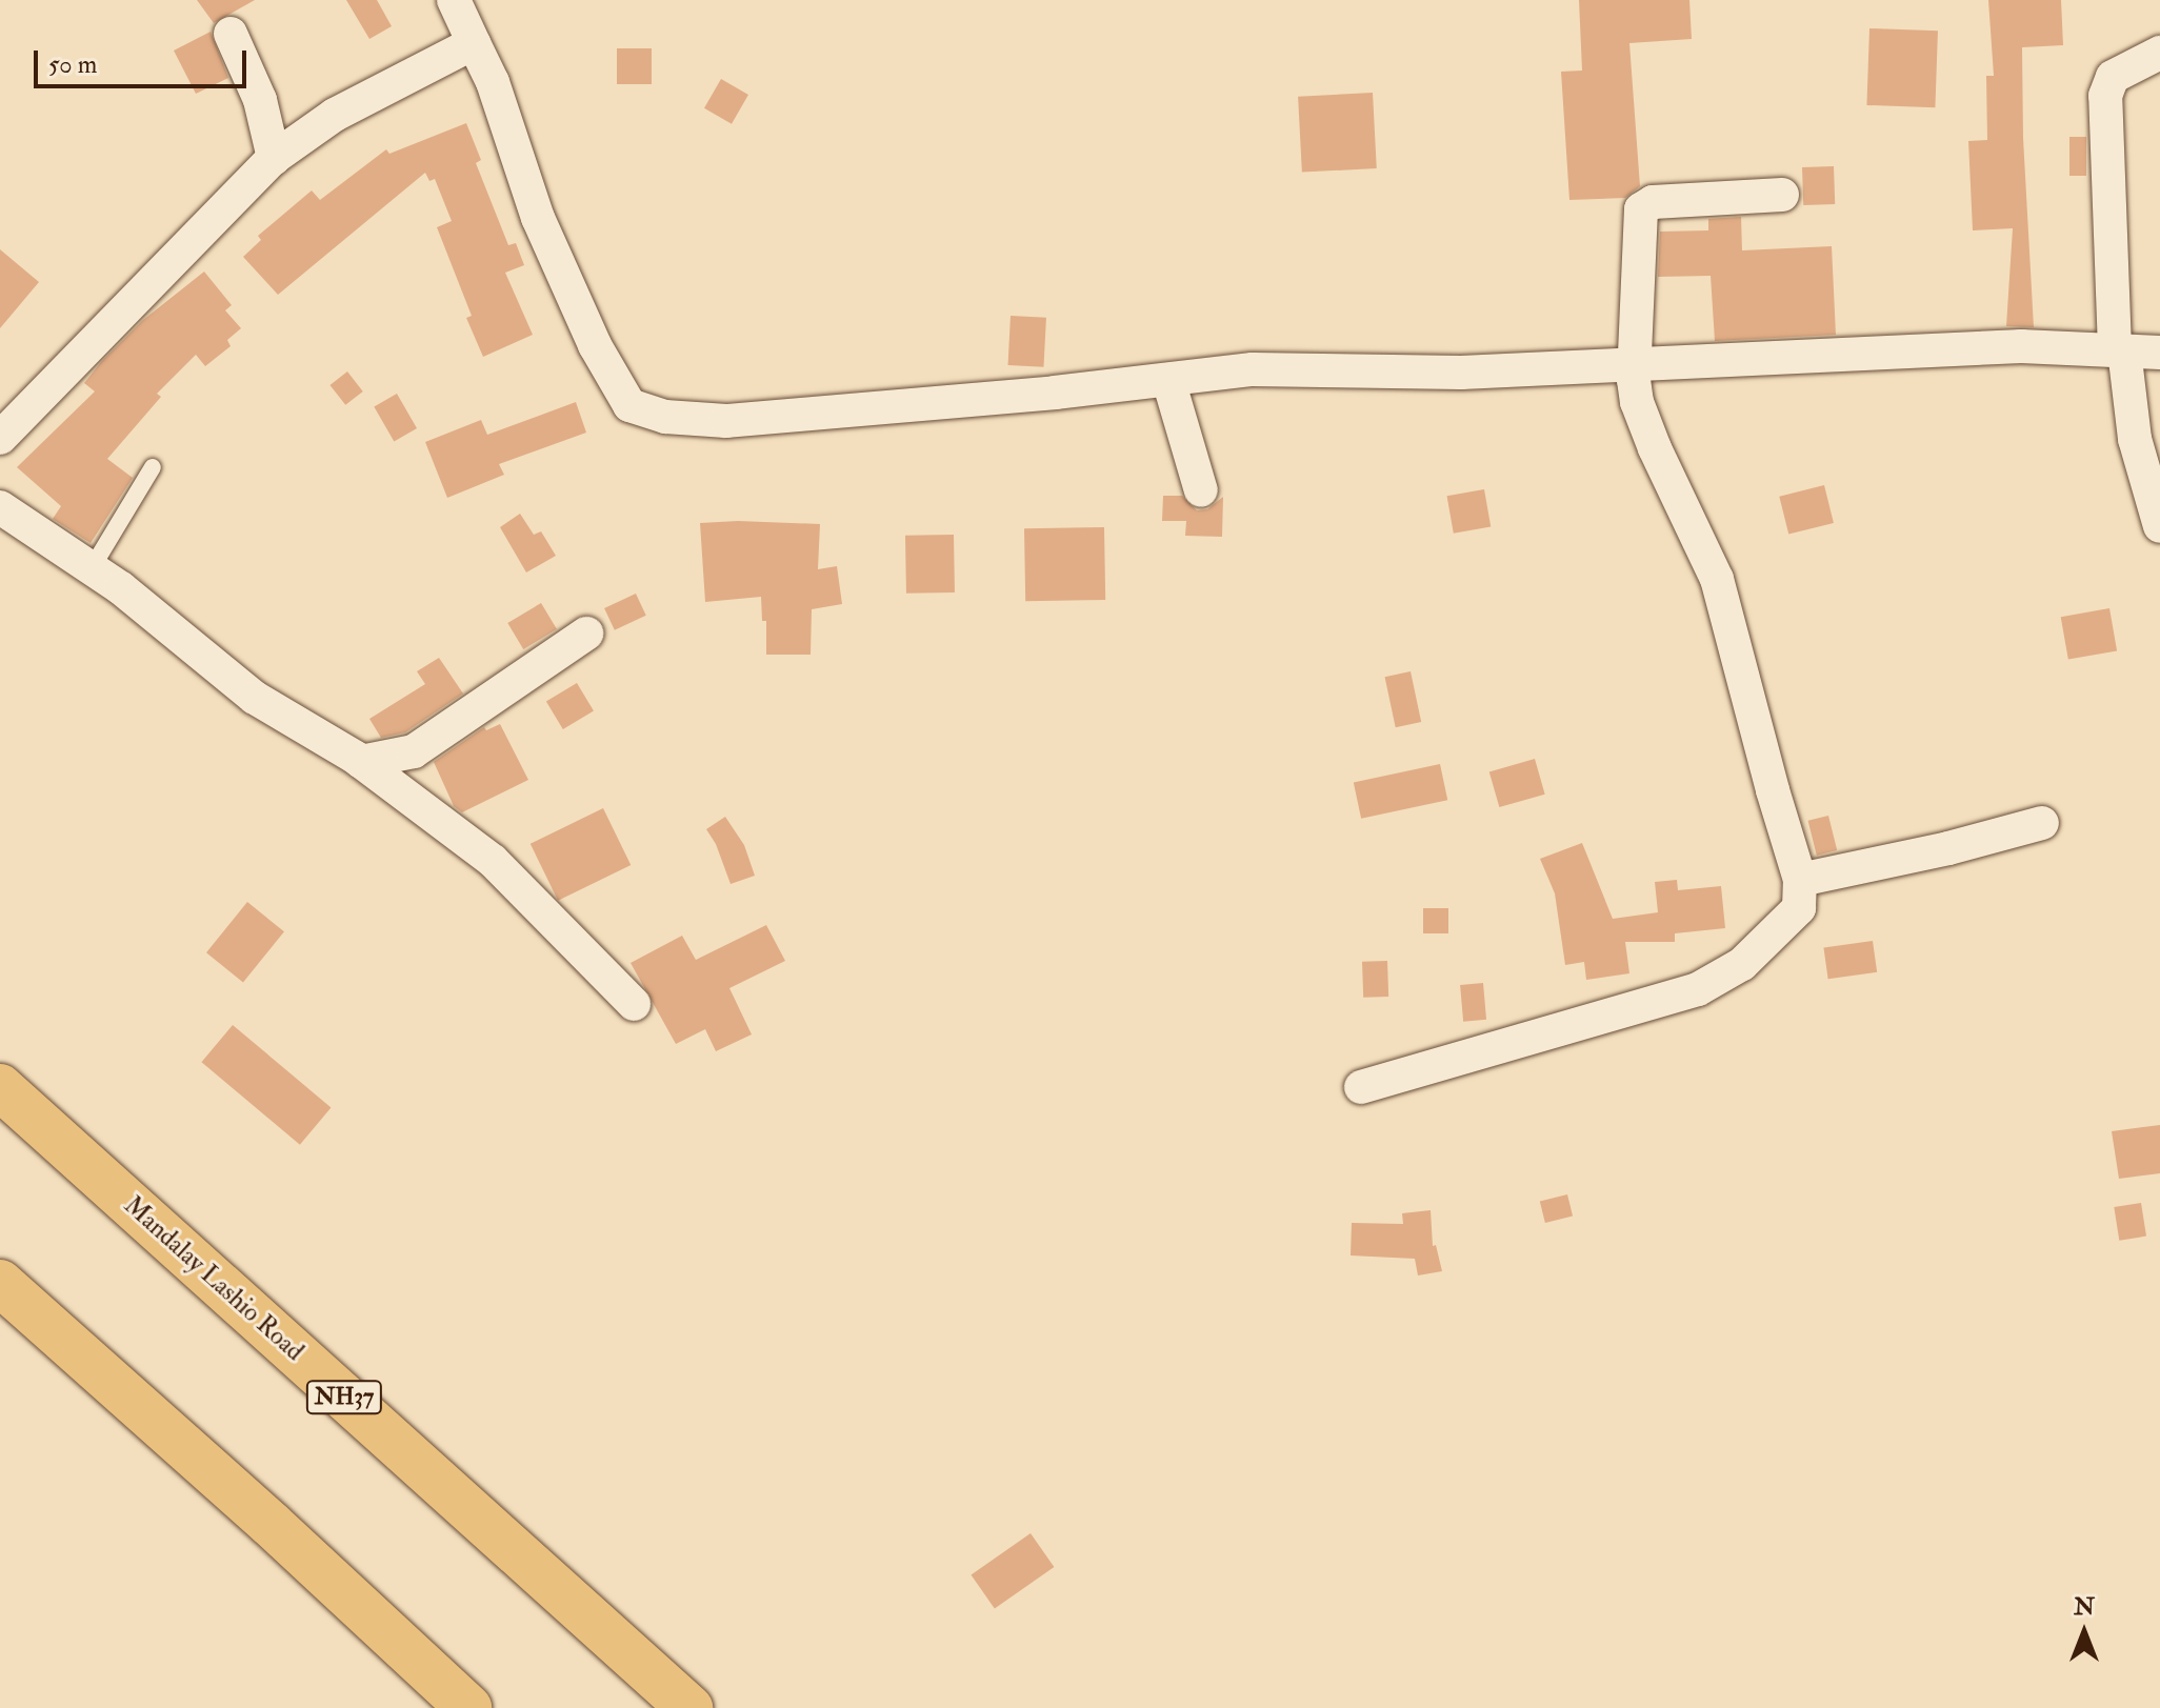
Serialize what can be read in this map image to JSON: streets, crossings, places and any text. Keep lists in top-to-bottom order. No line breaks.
{"streets":{"highway":["Mandalay Lashio Road","NH37"]},"scale_bar":"50 m","north":"top"}
